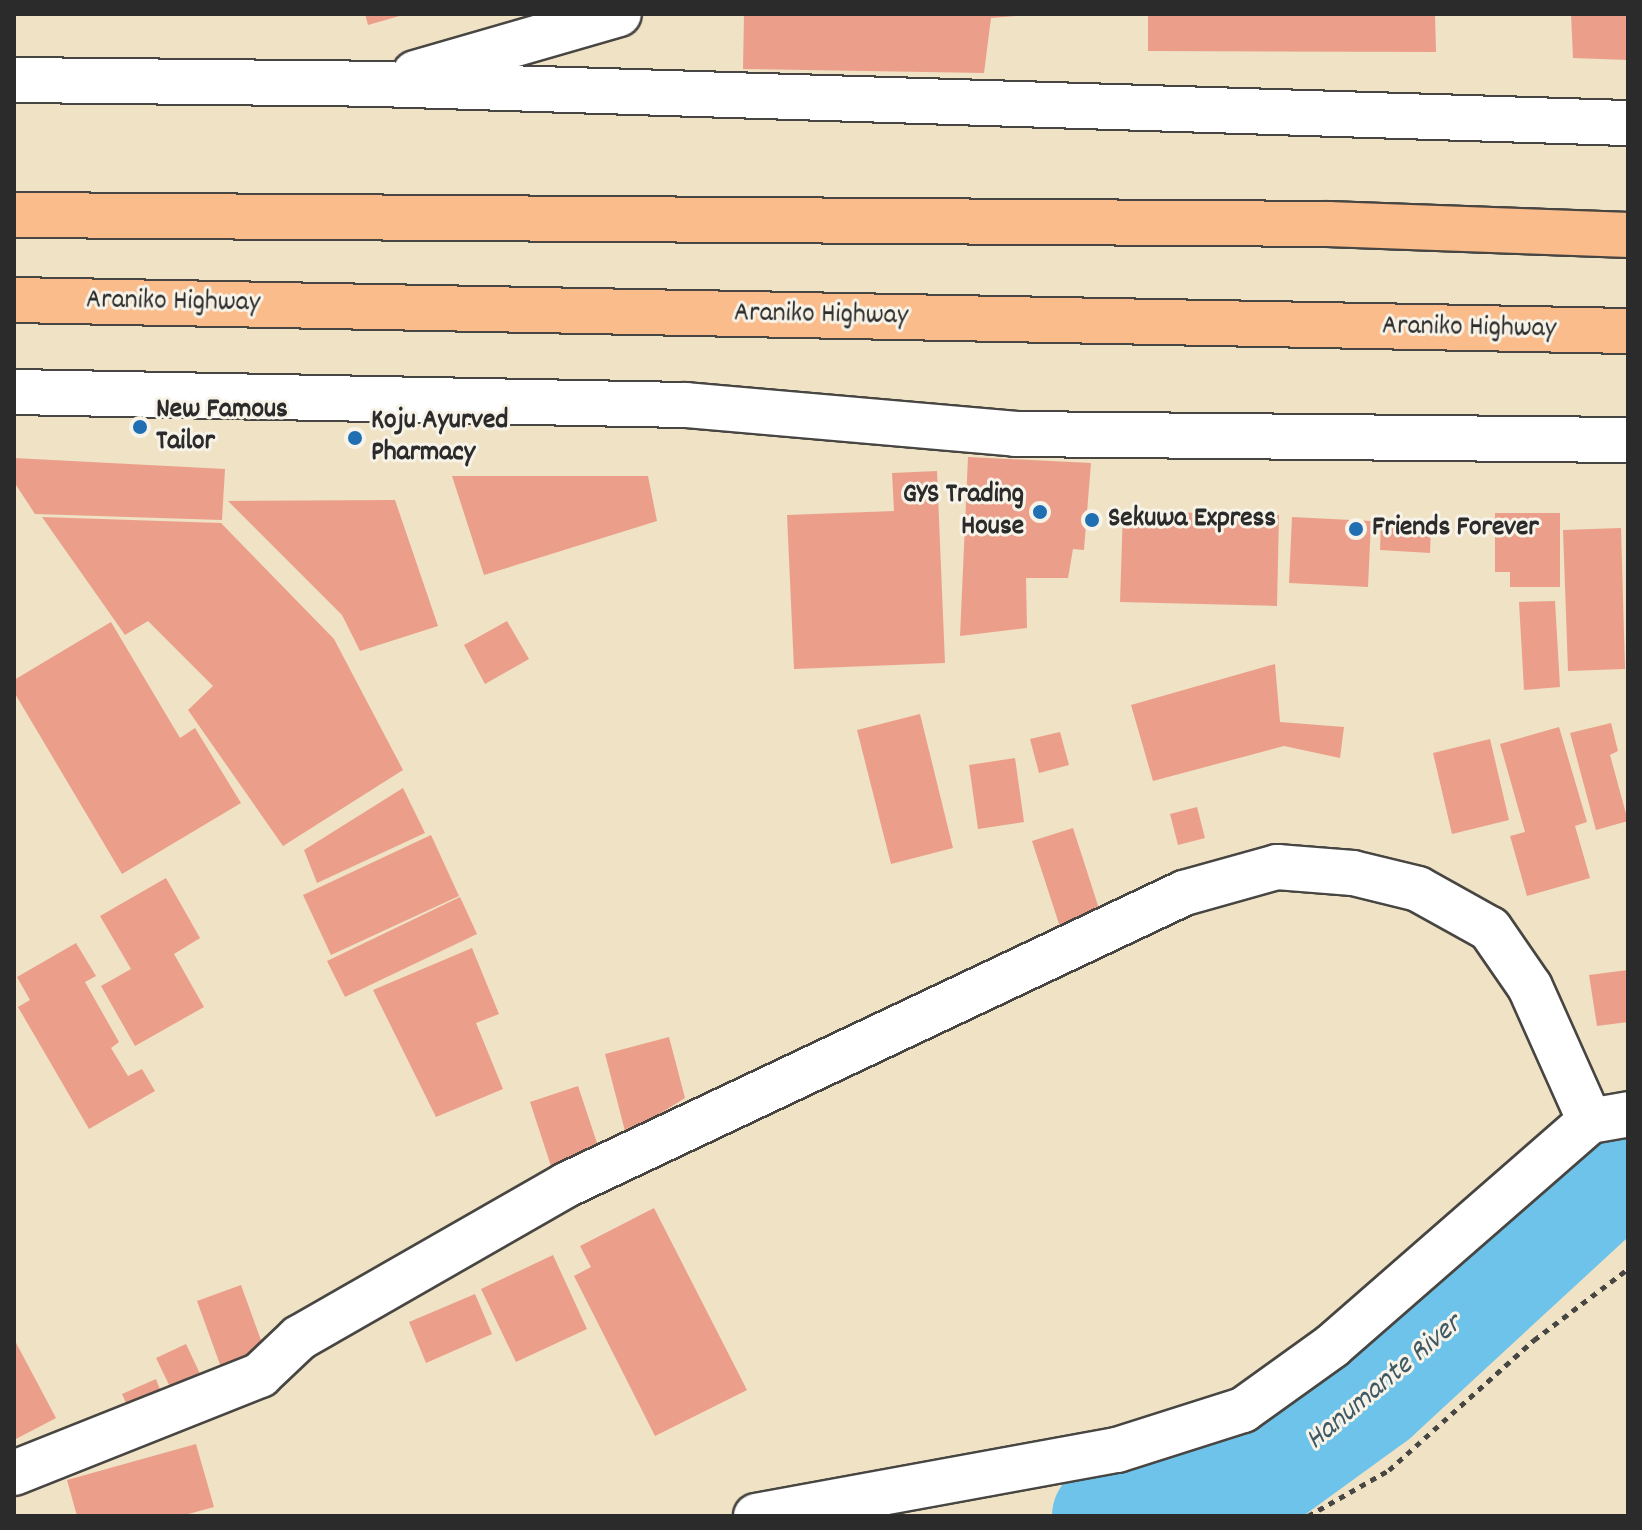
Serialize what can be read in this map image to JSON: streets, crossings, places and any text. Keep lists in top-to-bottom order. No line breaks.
{"streets":{"highway":["Araniko Highway"]},"water":["Hanumante River"],"places":["New Famous Tailor","Koju Ayurved Pharmacy","GYS Trading House","Sekuwa Express","Friends Forever"]}
